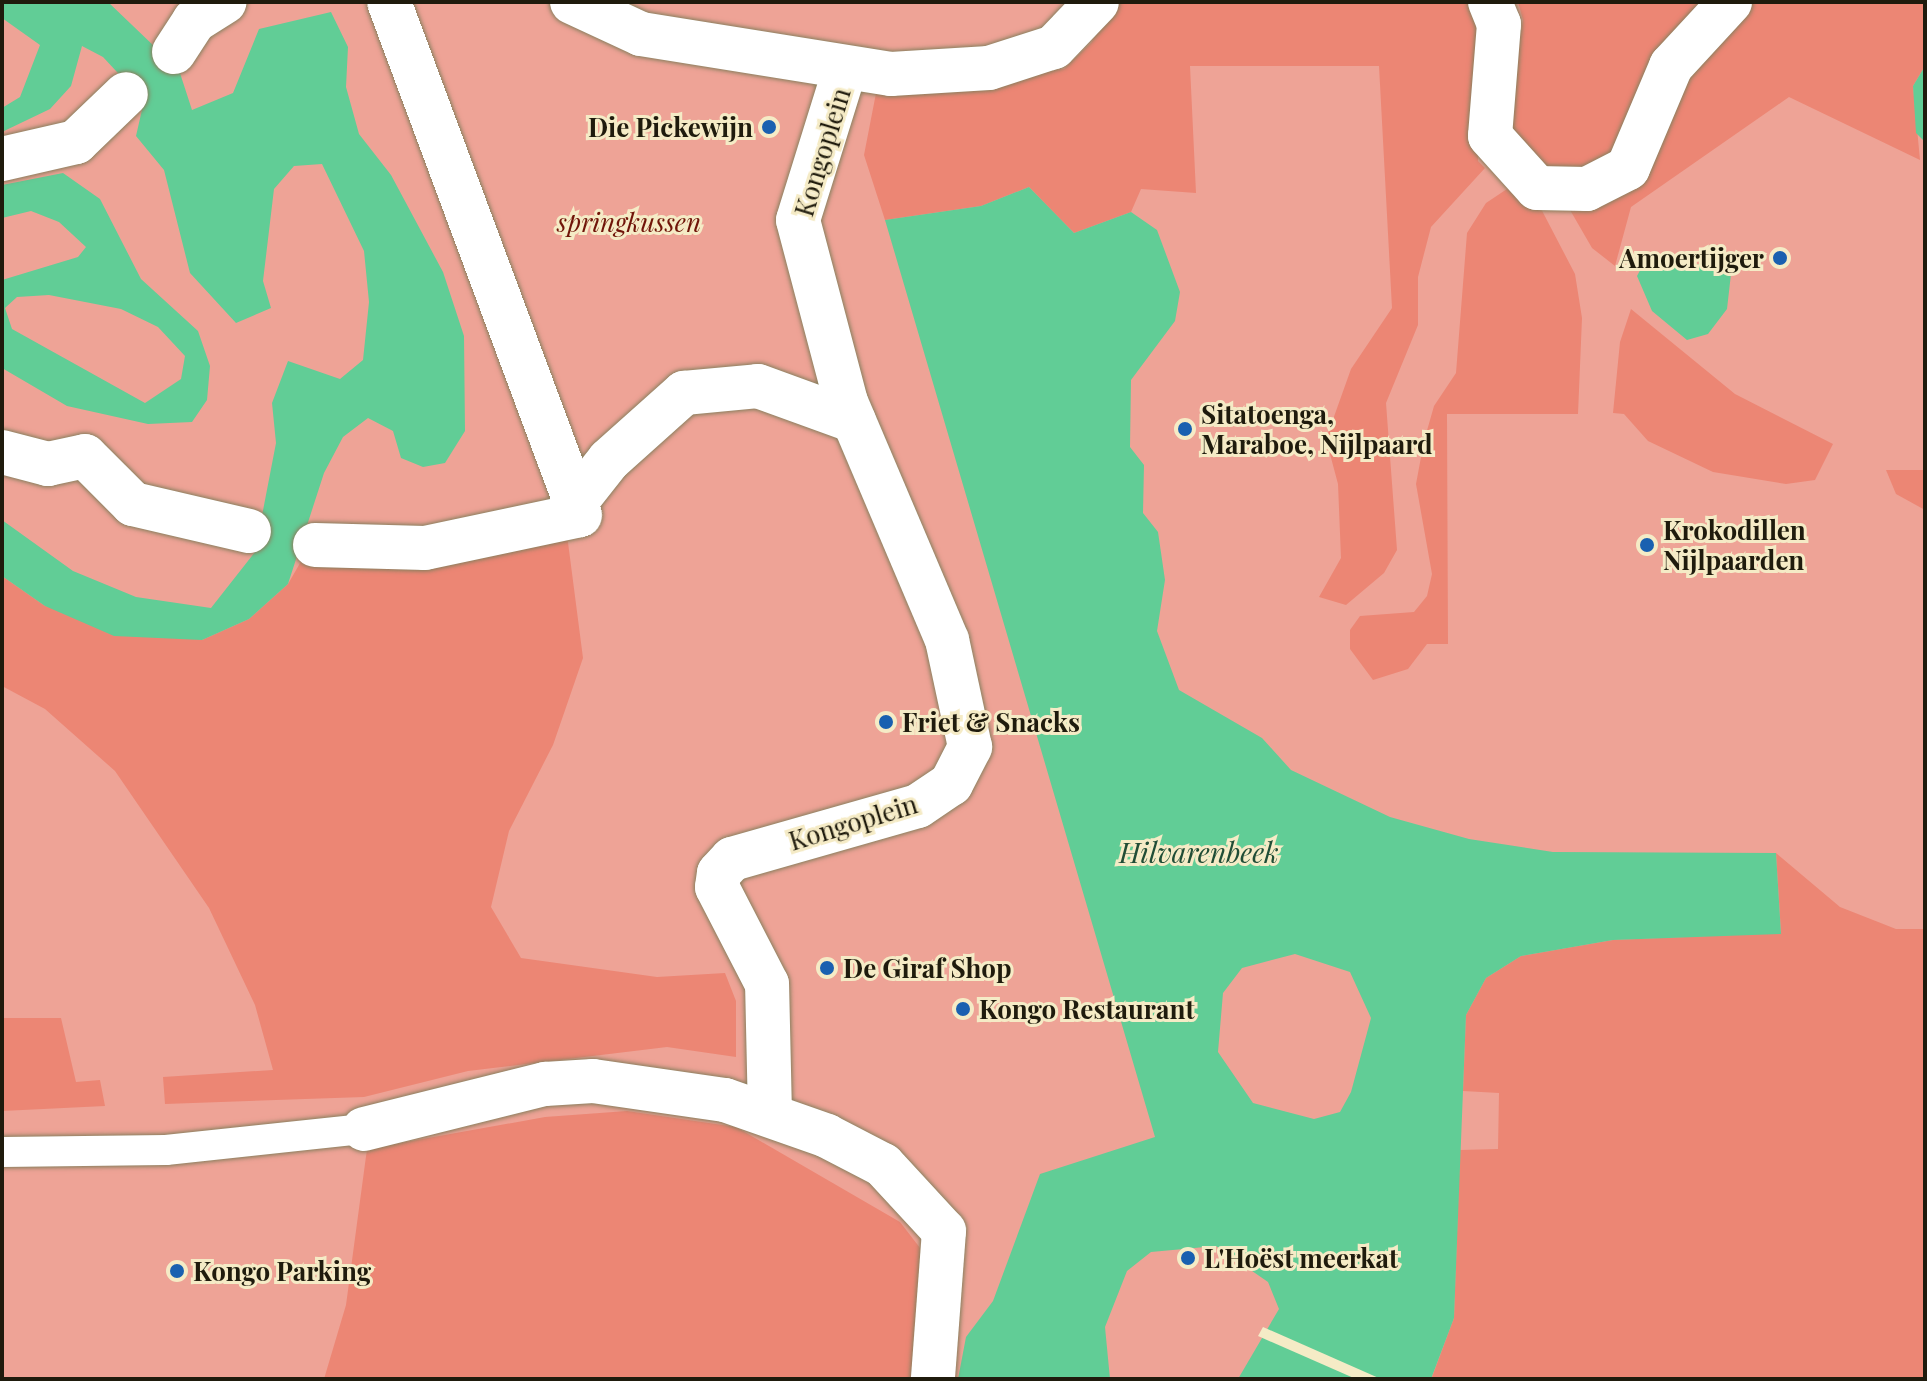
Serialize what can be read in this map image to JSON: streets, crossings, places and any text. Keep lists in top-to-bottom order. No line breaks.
{"streets":{"street":["Kongoplein"]},"water":["Hilvarenbeek"],"parks":["springkussen"],"places":["Die Pickewijn","Amoertijger","Sitatoenga, Maraboe, Nijlpaard","Krokodillen Nijlpaarden","Friet & Snacks","De Giraf Shop","Kongo Restaurant","L'Hoëst meerkat","Kongo Parking"]}
